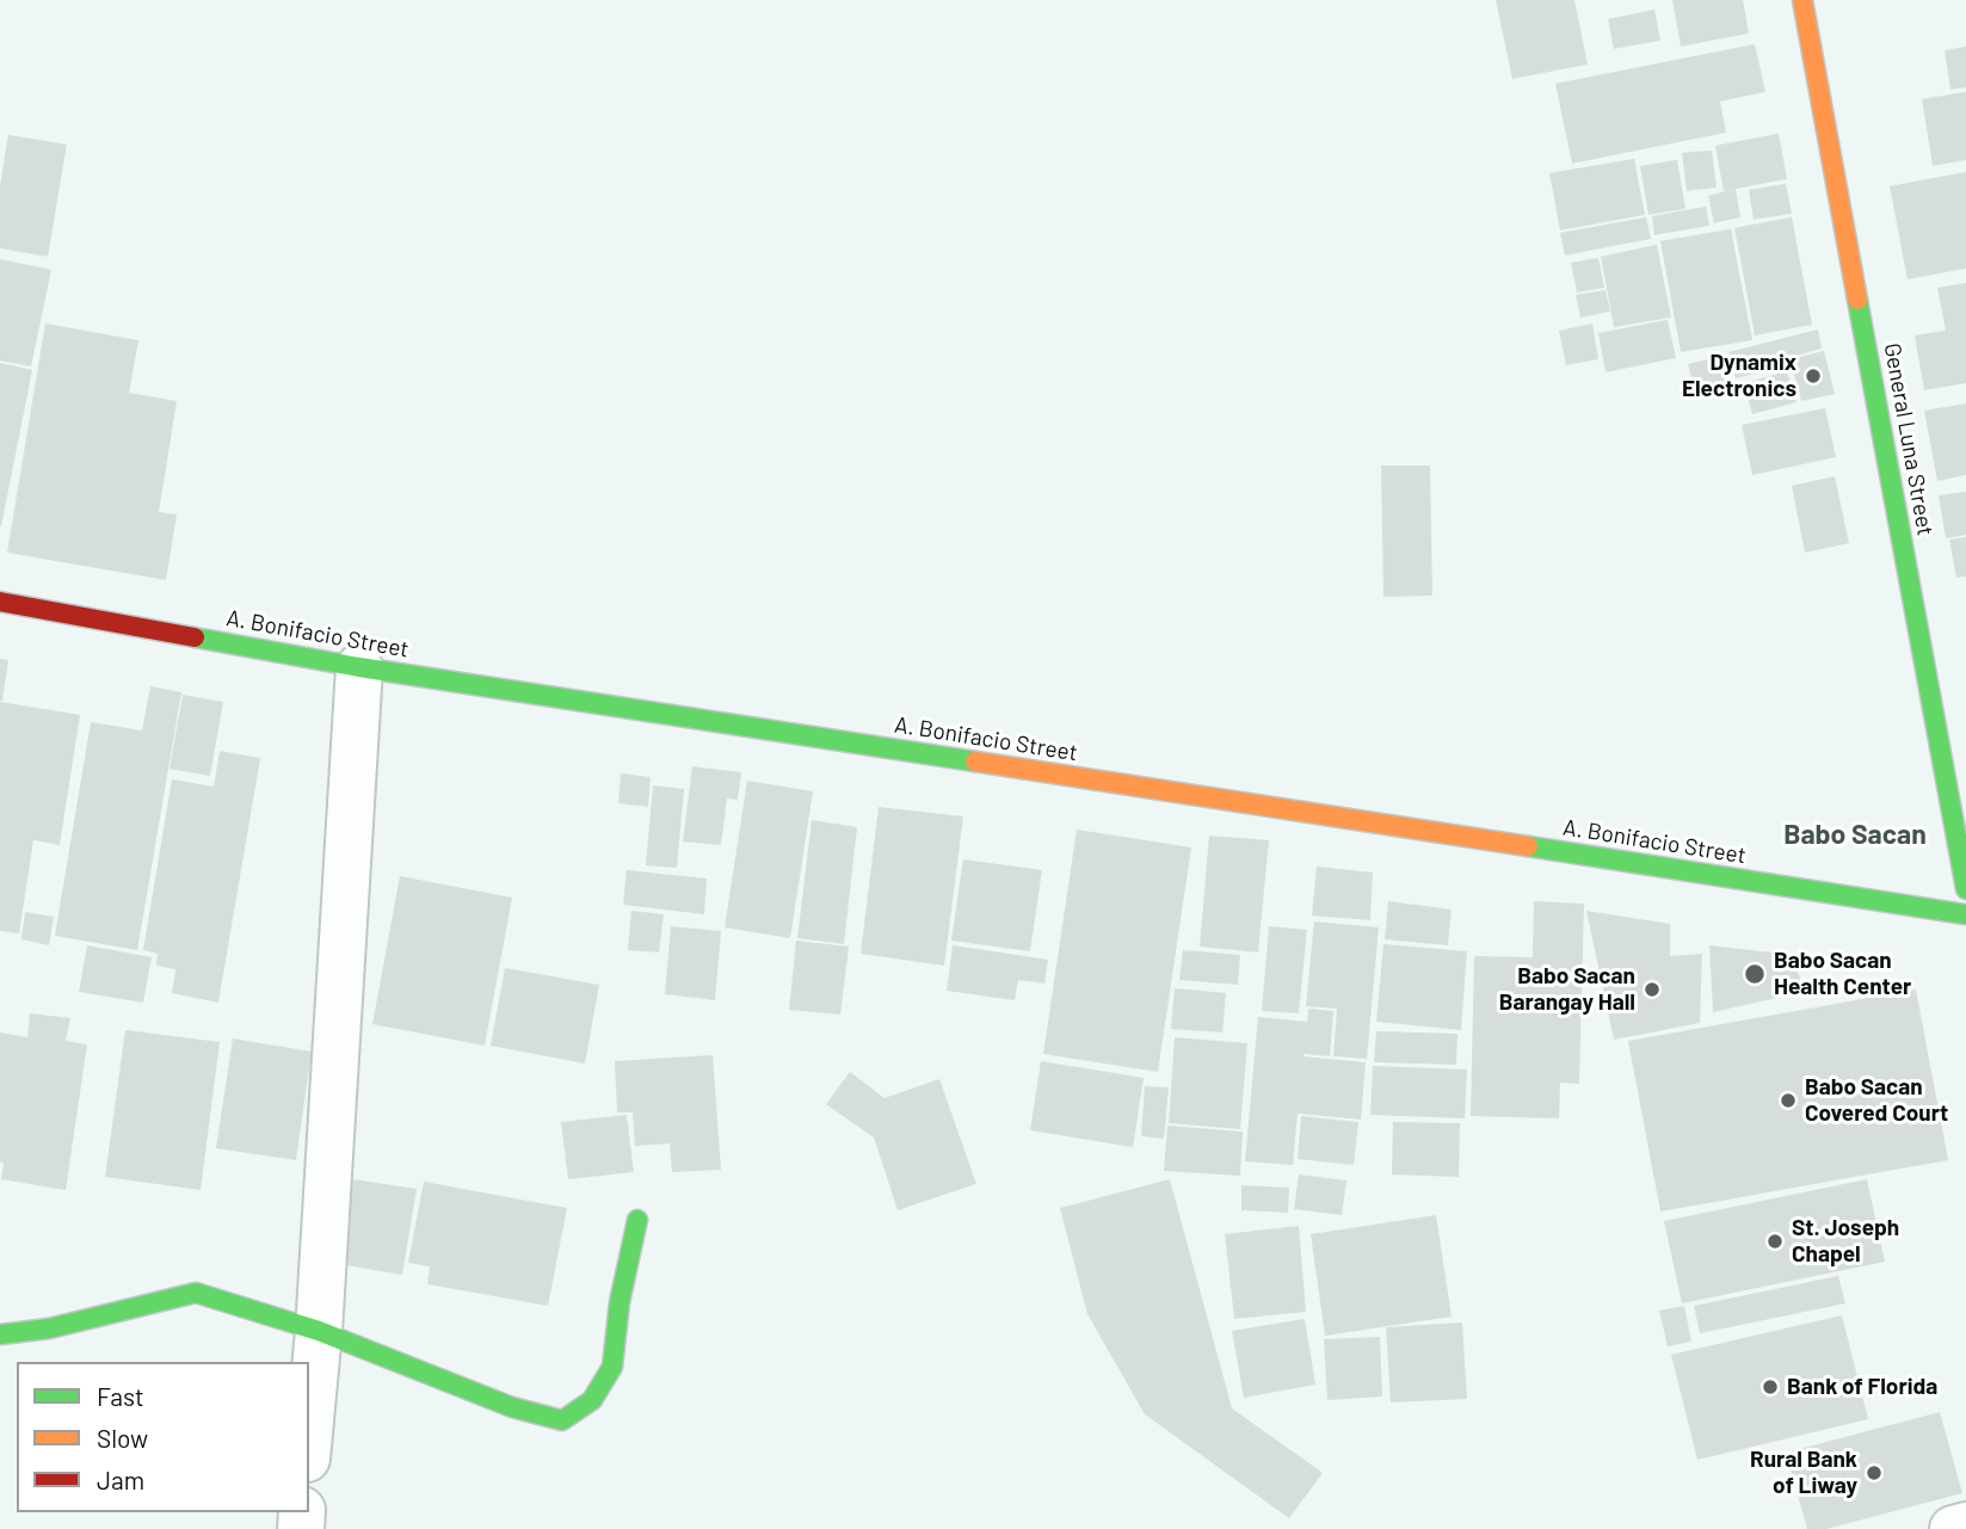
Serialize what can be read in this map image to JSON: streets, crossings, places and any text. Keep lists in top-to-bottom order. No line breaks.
{"streets":{"street":["General Luna Street","A. Bonifacio Street"]},"districts":["Babo Sacan"],"places":["Dynamix Electronics","Babo Sacan Health Center","Babo Sacan Barangay Hall","Babo Sacan Covered Court","St. Joseph Chapel","Bank of Florida","Rural Bank of Liway"],"legend":["Fast","Slow","Jam"]}
